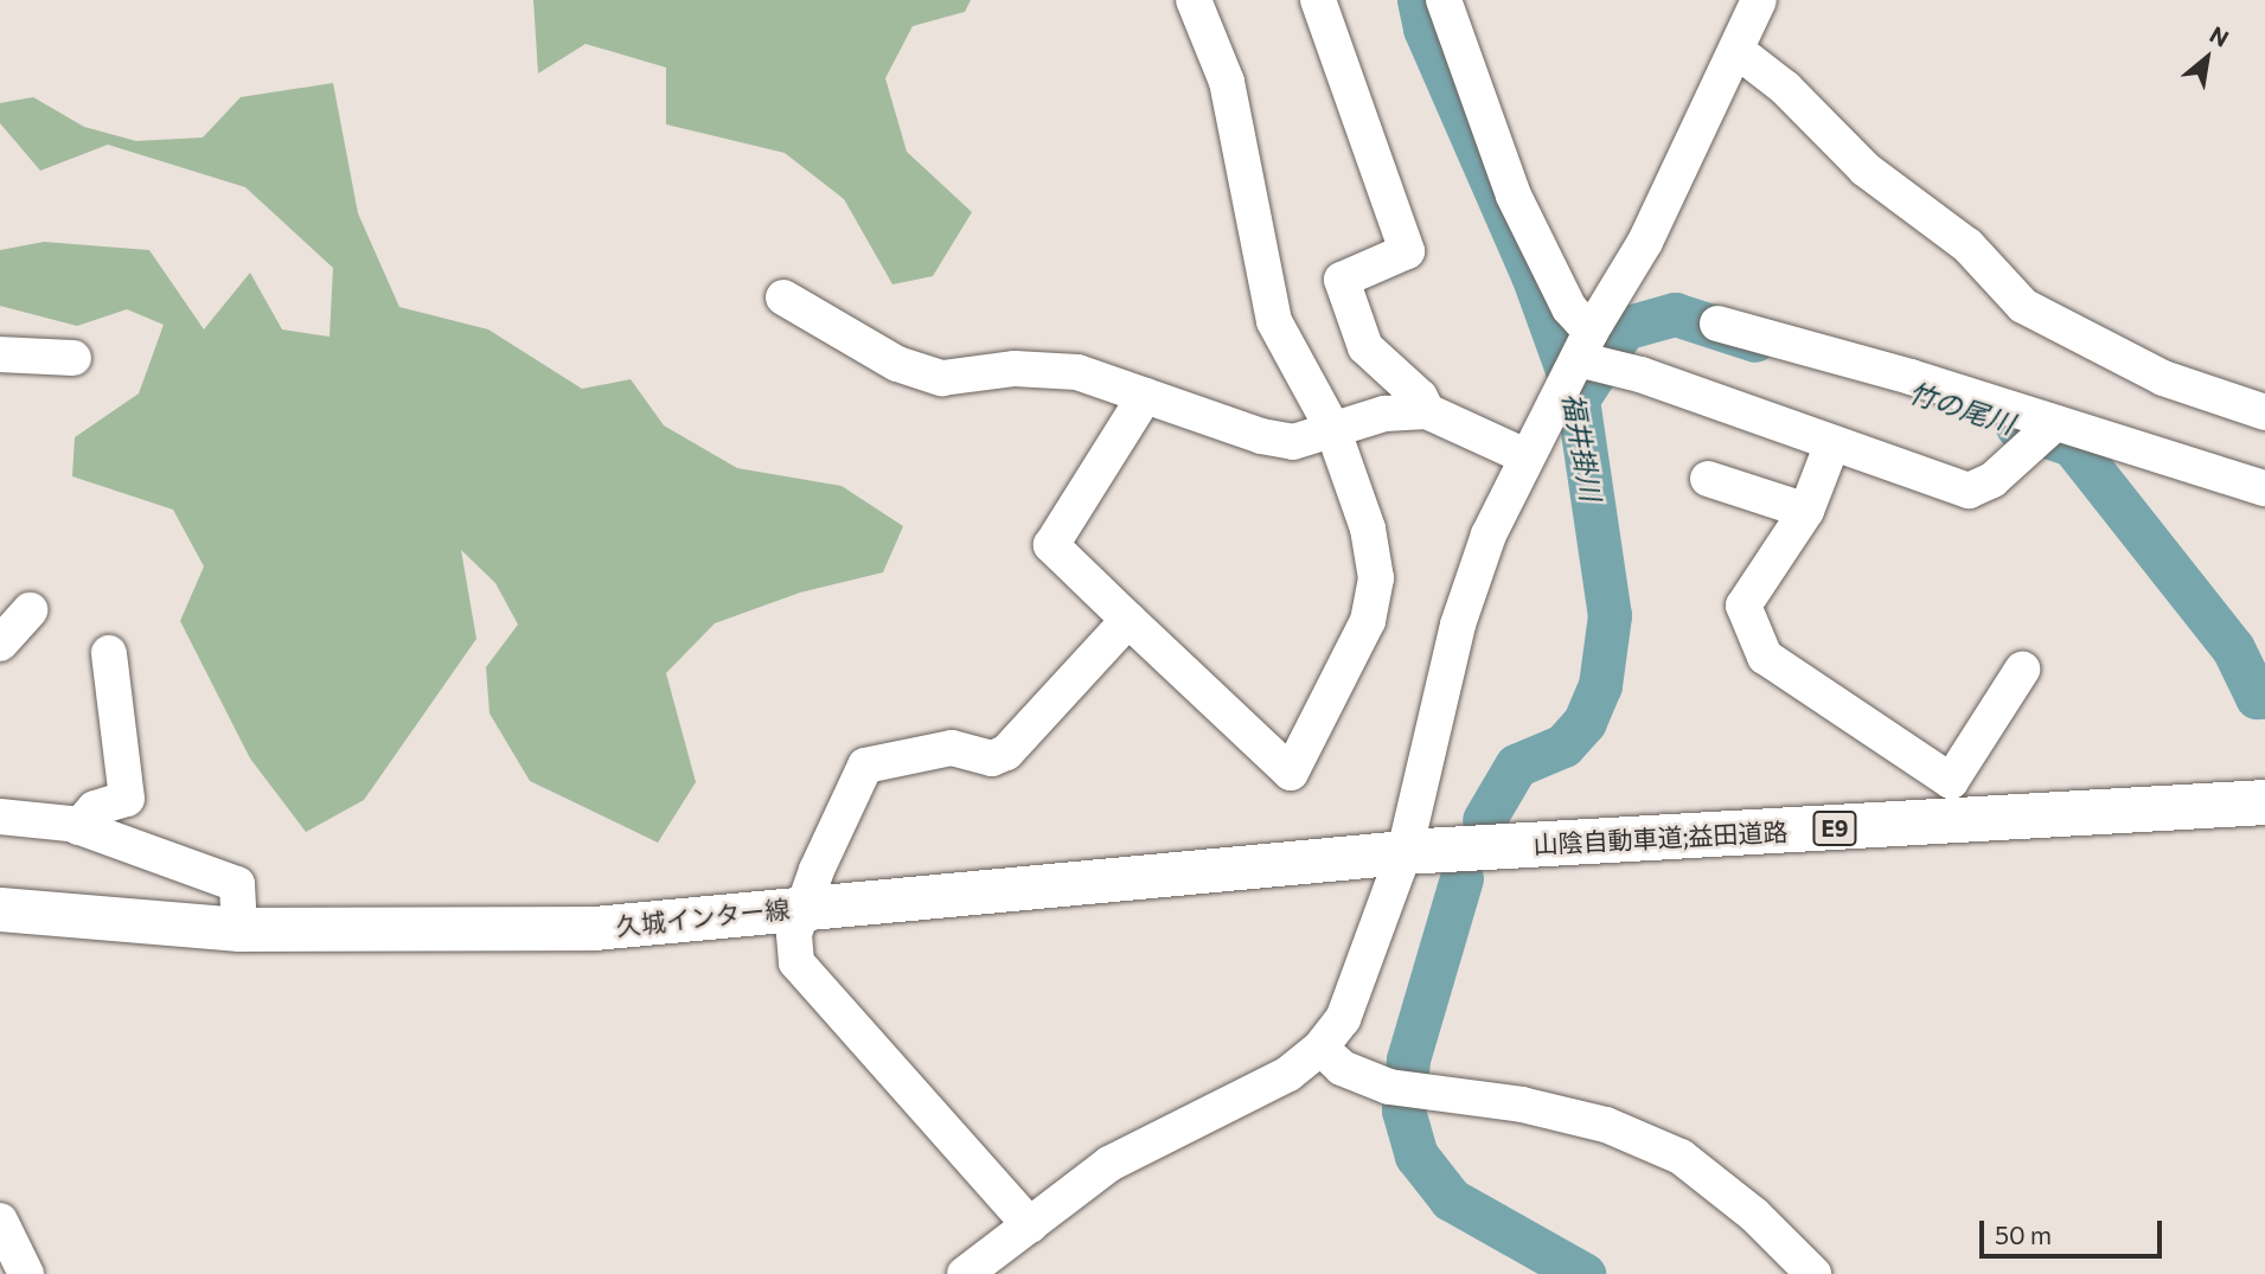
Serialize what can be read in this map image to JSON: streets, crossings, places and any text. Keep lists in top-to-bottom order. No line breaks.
{"streets":{"highway":["E9","山陰自動車道;益田道路"],"main road":["久城インター線"]},"crossings":[["山陰自動車道;益田道路","久城インター線"]],"water":["竹の尾川","福井掛川"],"scale_bar":"50 m","north":"top right"}
